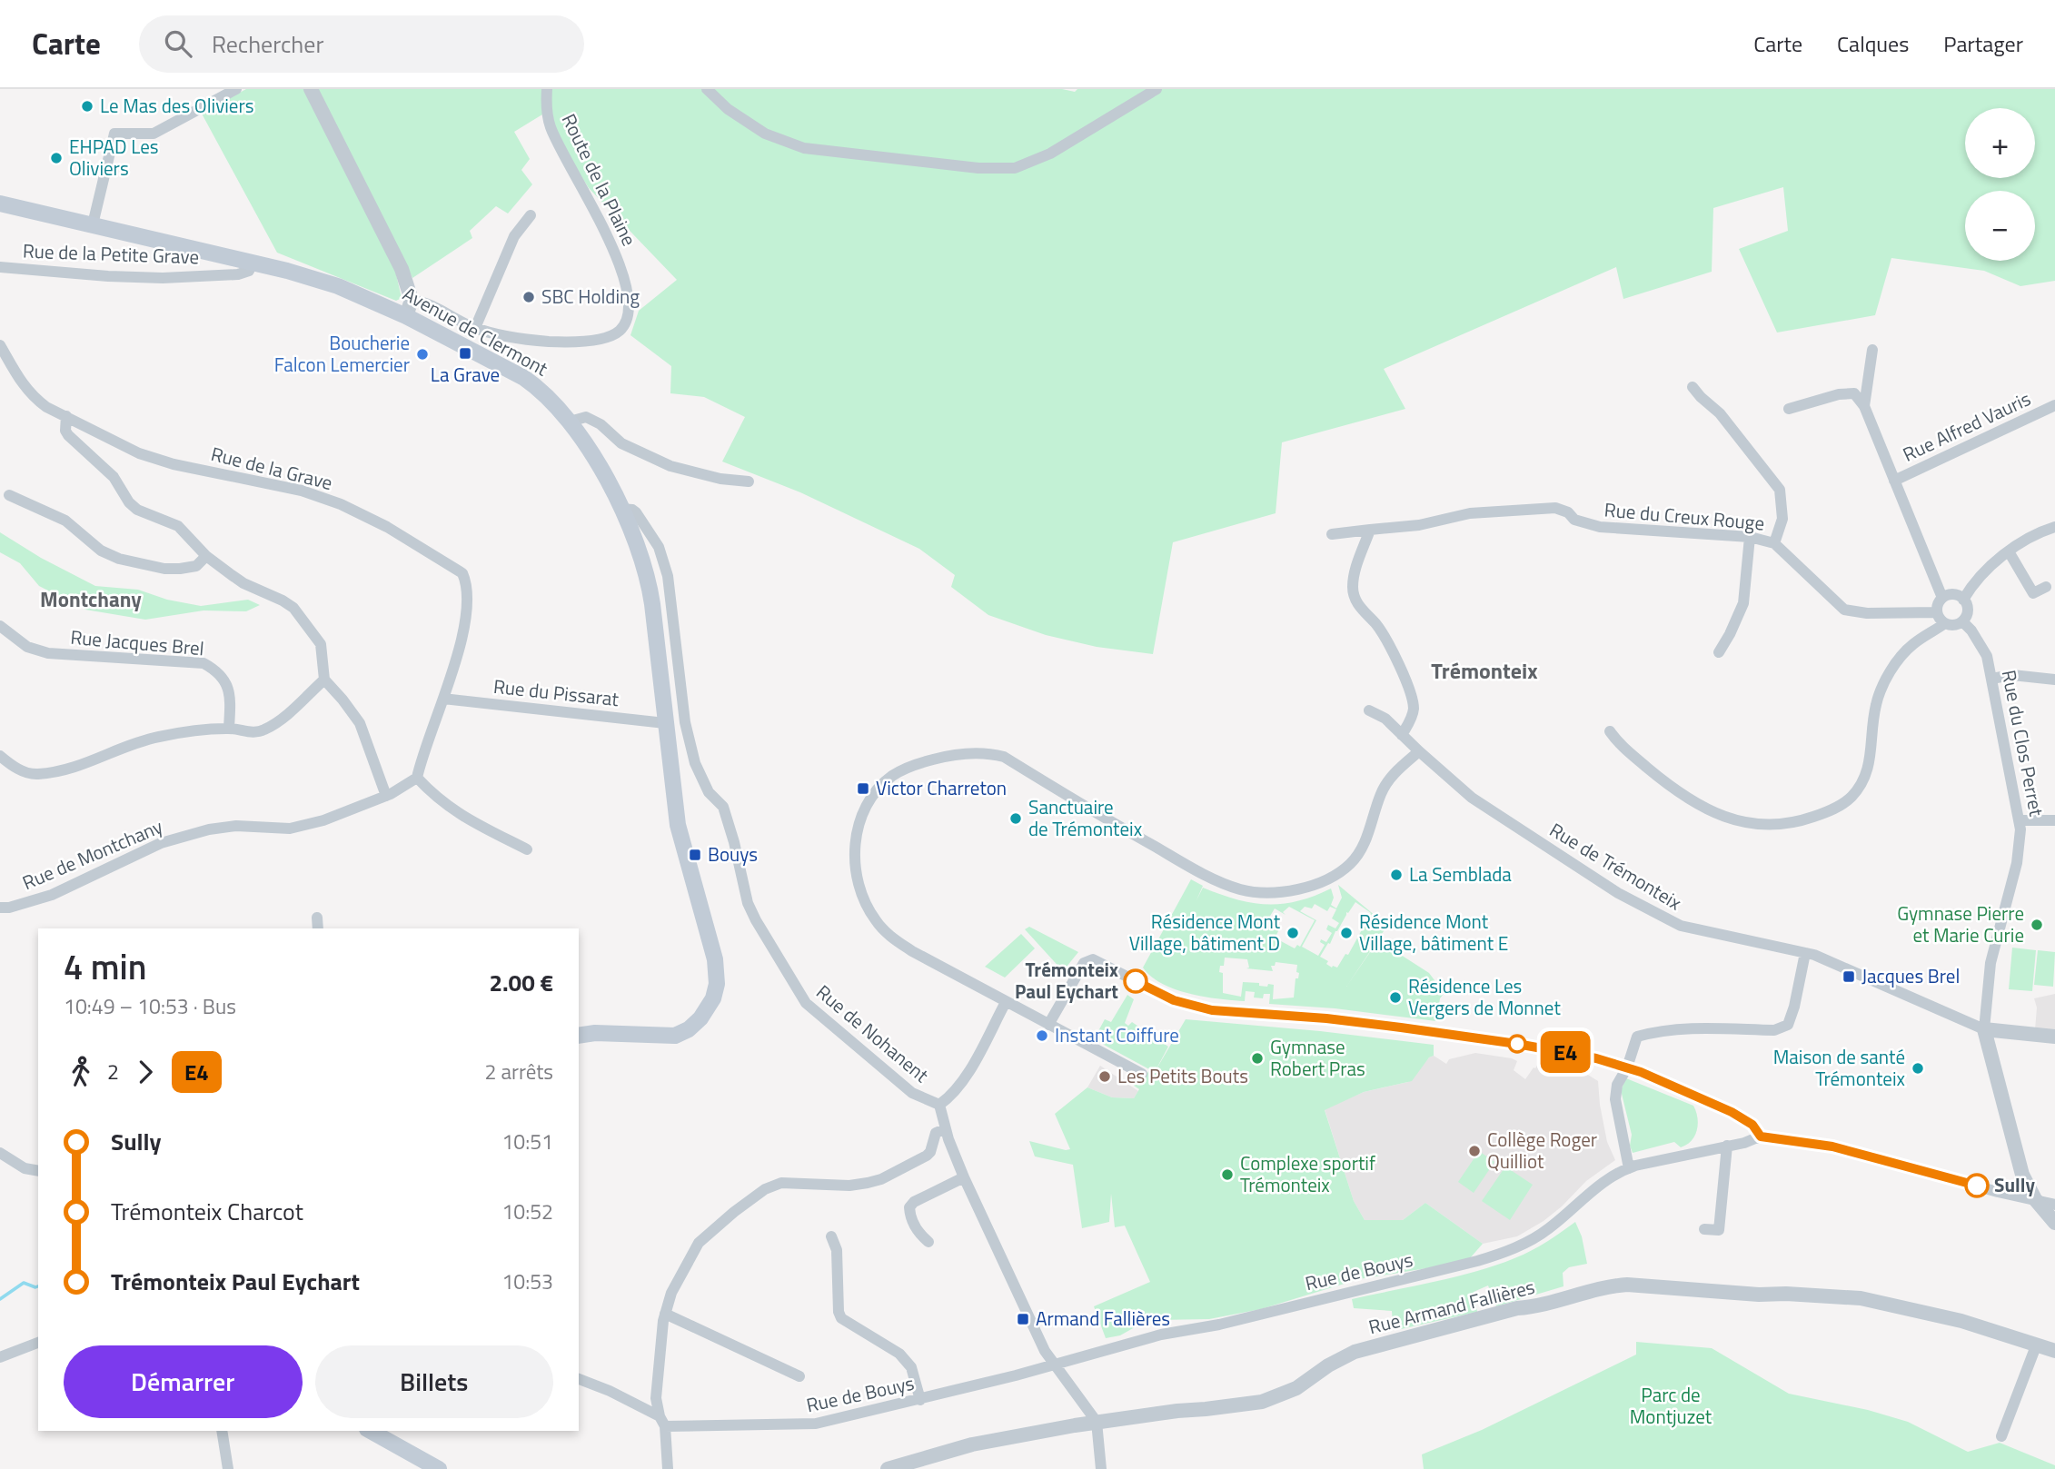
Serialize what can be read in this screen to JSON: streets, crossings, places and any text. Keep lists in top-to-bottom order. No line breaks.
{"streets":{"main road":["Avenue de Clermont"],"street":["Route de la Plaine","Rue de la Petite Grave","Rue Alfred Vauris","Rue de la Grave","Rue du Creux Rouge","Rue Jacques Brel","Rue du Pissarat","Rue du Clos Perret","Rue de Montchany","Rue de Trémonteix","Rue de Nohanent","Rue de Bouys","Rue Armand Fallières"]},"crossings":[["Rue de la Petite Grave","Avenue de Clermont"],["Avenue de Clermont","Rue du Pissarat"],["Avenue de Clermont","Rue de Nohanent"],["Rue de la Grave","Rue du Pissarat"],["Rue de la Grave","Rue de Montchany"],["Rue du Creux Rouge","Rue du Clos Perret"],["Rue du Clos Perret","Rue de Trémonteix"],["Rue de Nohanent","Rue de Bouys"],["Rue de Nohanent","Rue Armand Fallières"]],"districts":["Montchany","Trémonteix"],"parks":["Parc de Montjuzet"],"places":{"other":["Le Mas des Oliviers","EHPAD Les Oliviers","SBC Holding","Boucherie Falcon Lemercier","Sanctuaire de Trémonteix","La Semblada","Gymnase Pierre et Marie Curie","Résidence Mont Village, bâtiment D","Résidence Mont Village, bâtiment E","Trémonteix Paul Eychart","Résidence Les Vergers de Monnet","Instant Coiffure","Gymnase Robert Pras","Maison de santé Trémonteix","Les Petits Bouts","Collège Roger Quilliot","Complexe sportif Trémonteix","Sully"],"transit":["La Grave","Victor Charreton","Bouys","Jacques Brel","Armand Fallières"]},"lines":["bus line E4"],"page":{"header":"Carte","search":"Rechercher","nav":["Carte","Calques","Partager"],"on_map":"E4","map_buttons":["+","−"],"heading":["4 min","10:49 – 10:53 · Bus","2.00 €"],"legs":["2","E4","2 arrêts"],"list":[{"name":"Sully","value":"10:51"},{"name":"Trémonteix Charcot","value":"10:52"},{"name":"Trémonteix Paul Eychart","value":"10:53"}],"buttons":["Démarrer","Billets"]}}
